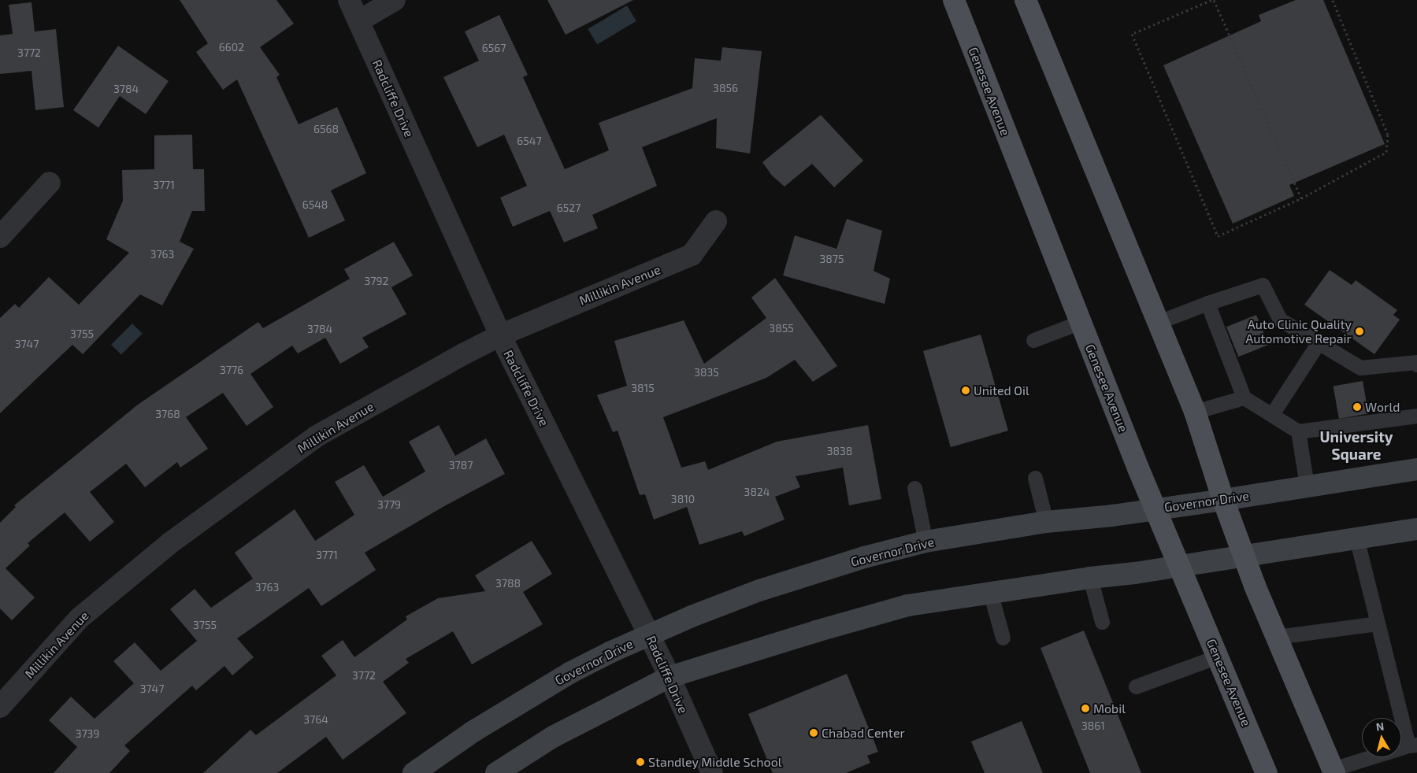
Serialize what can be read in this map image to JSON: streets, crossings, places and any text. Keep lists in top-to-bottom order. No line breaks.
{"streets":{"main road":["Genesee Avenue","Governor Drive"],"street":["Radcliffe Drive","Millikin Avenue"]},"crossings":[["Genesee Avenue","Governor Drive"],["Radcliffe Drive","Millikin Avenue"],["Radcliffe Drive","Governor Drive"]],"districts":["University Square"],"places":["Auto Clinic Quality Automotive Repair","United Oil","World","Mobil","Chabad Center","Standley Middle School"],"house_numbers":["6602","6567","3772","3856","3784","6568","6547","3771","6548","6527","3763","3875","3792","3855","3784","3755","3747","3776","3835","3815","3768","3838","3787","3824","3810","3779","3771","3788","3763","3755","3772","3747","3764","3861","3739"],"north":"top"}
